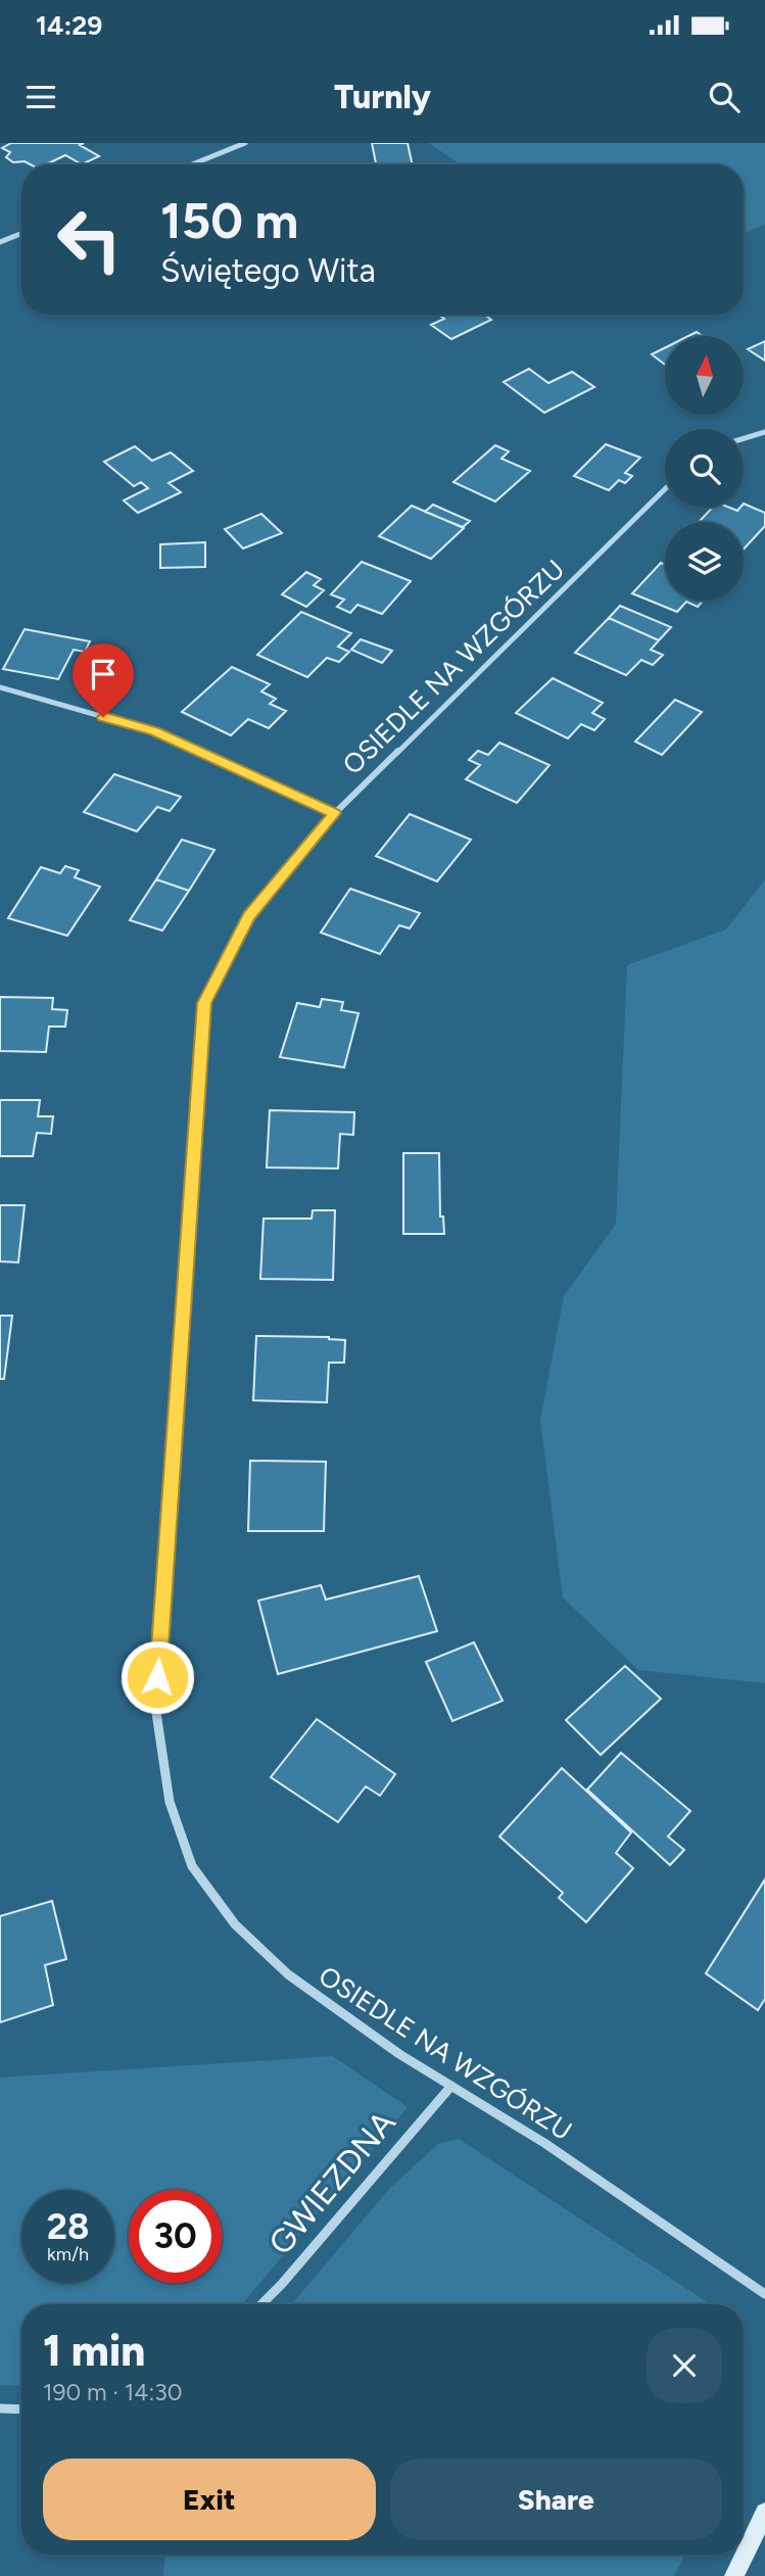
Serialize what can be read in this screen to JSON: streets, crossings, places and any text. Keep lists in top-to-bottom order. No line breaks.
{"streets":{"street":["OSIEDLE NA WZGÓRZU","GWIEZDNA"]},"crossings":[["OSIEDLE NA WZGÓRZU","GWIEZDNA"]],"north":"top","page":{"status":"14:29","header":"Turnly","turn":["150 m","Świętego Wita"],"speed":"28 km/h","limit":"30","heading":["1 min","190 m · 14:30"],"buttons":["Exit","Share"]}}
